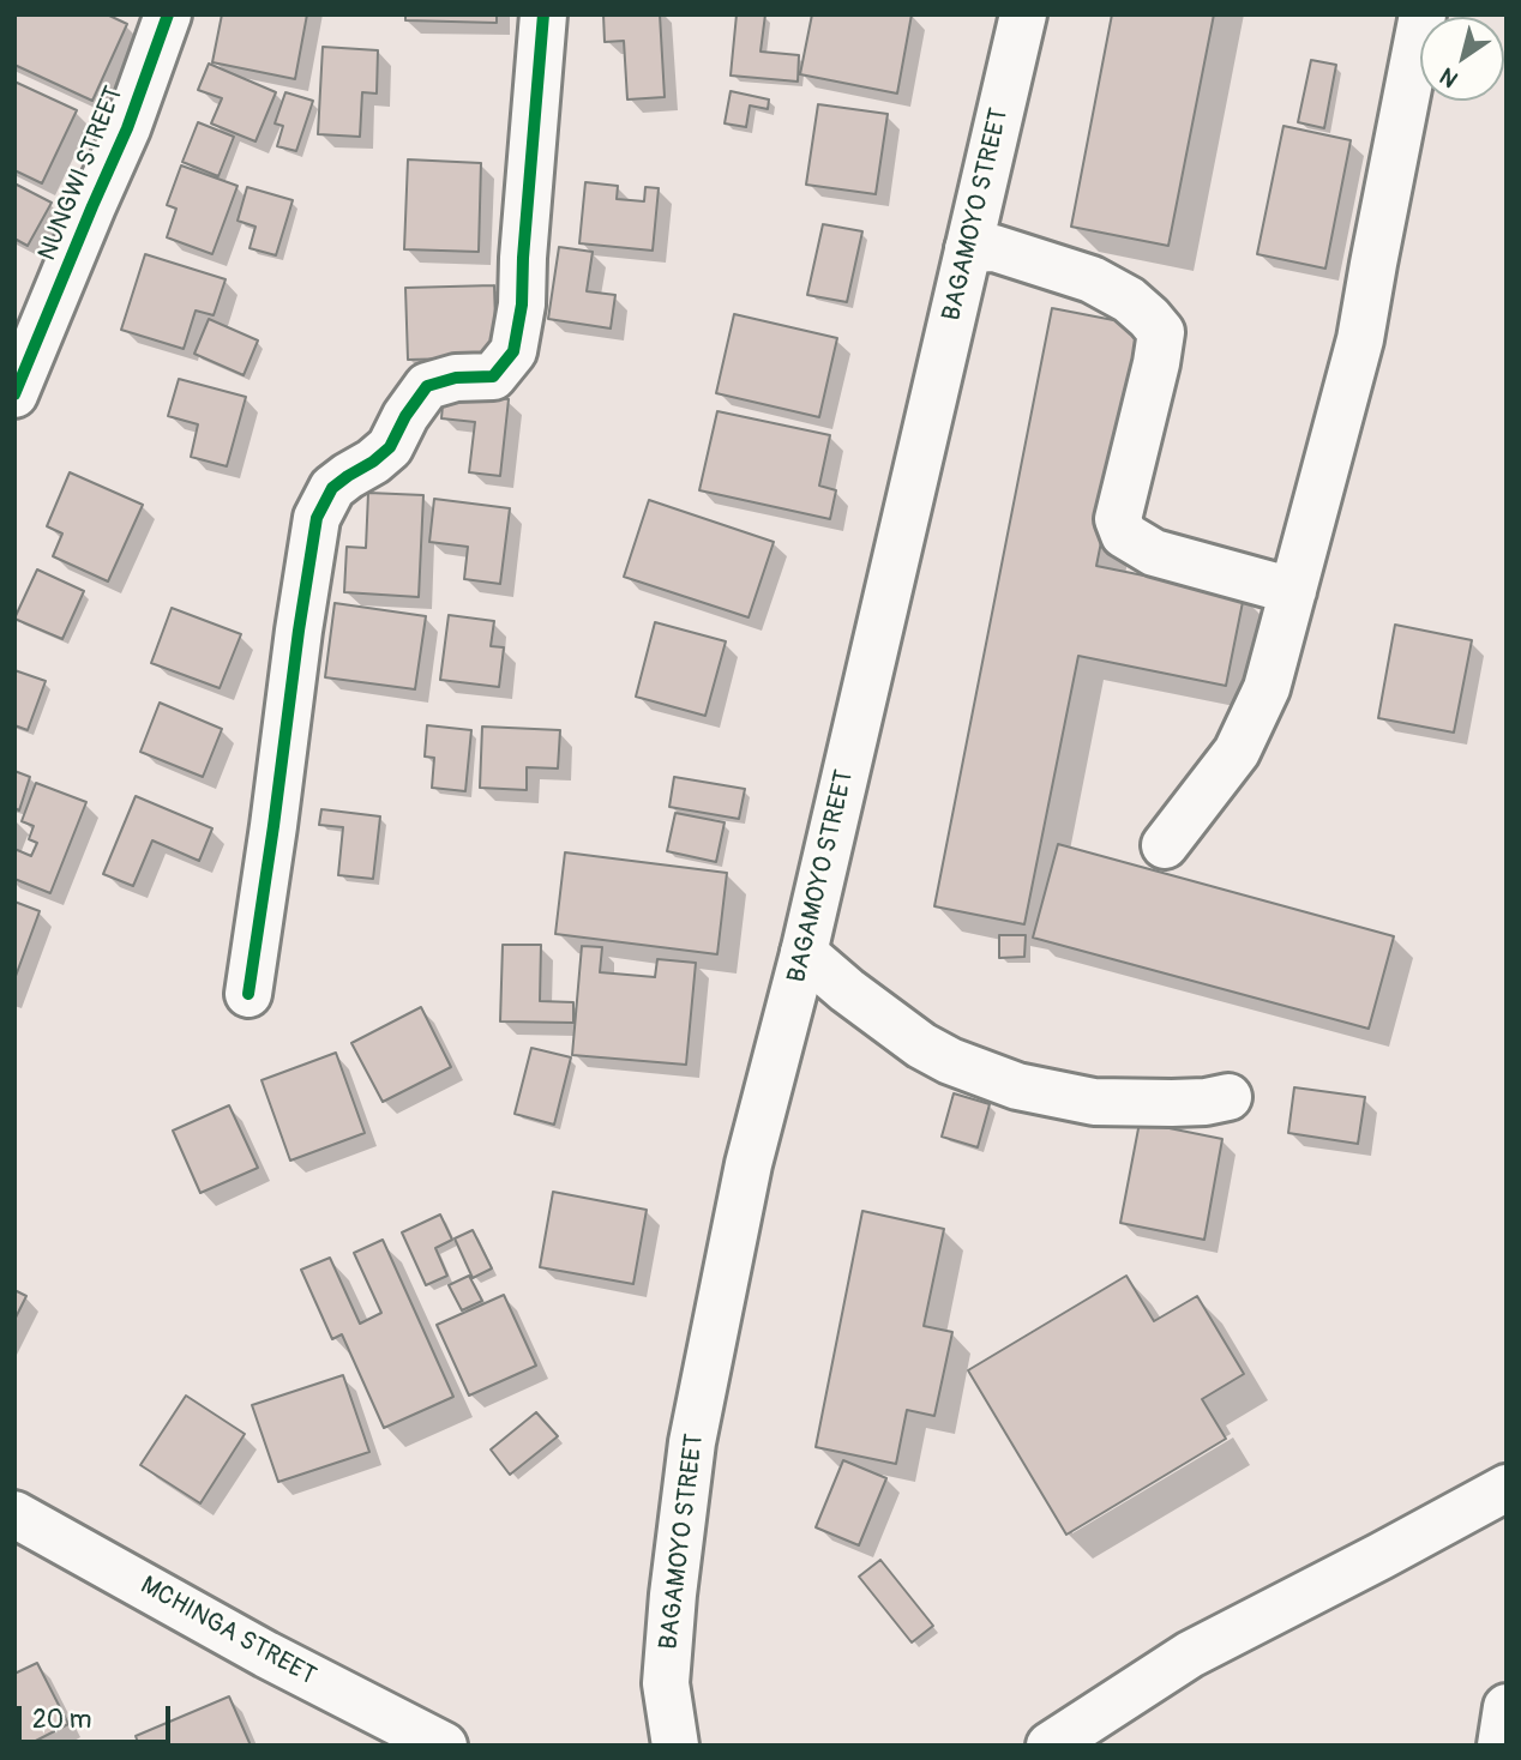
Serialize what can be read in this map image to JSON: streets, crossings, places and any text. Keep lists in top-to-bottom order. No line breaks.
{"streets":{"main road":["NUNGWI STREET","BAGAMOYO STREET","MCHINGA STREET"]},"scale_bar":"20 m","north":"bottom left"}
